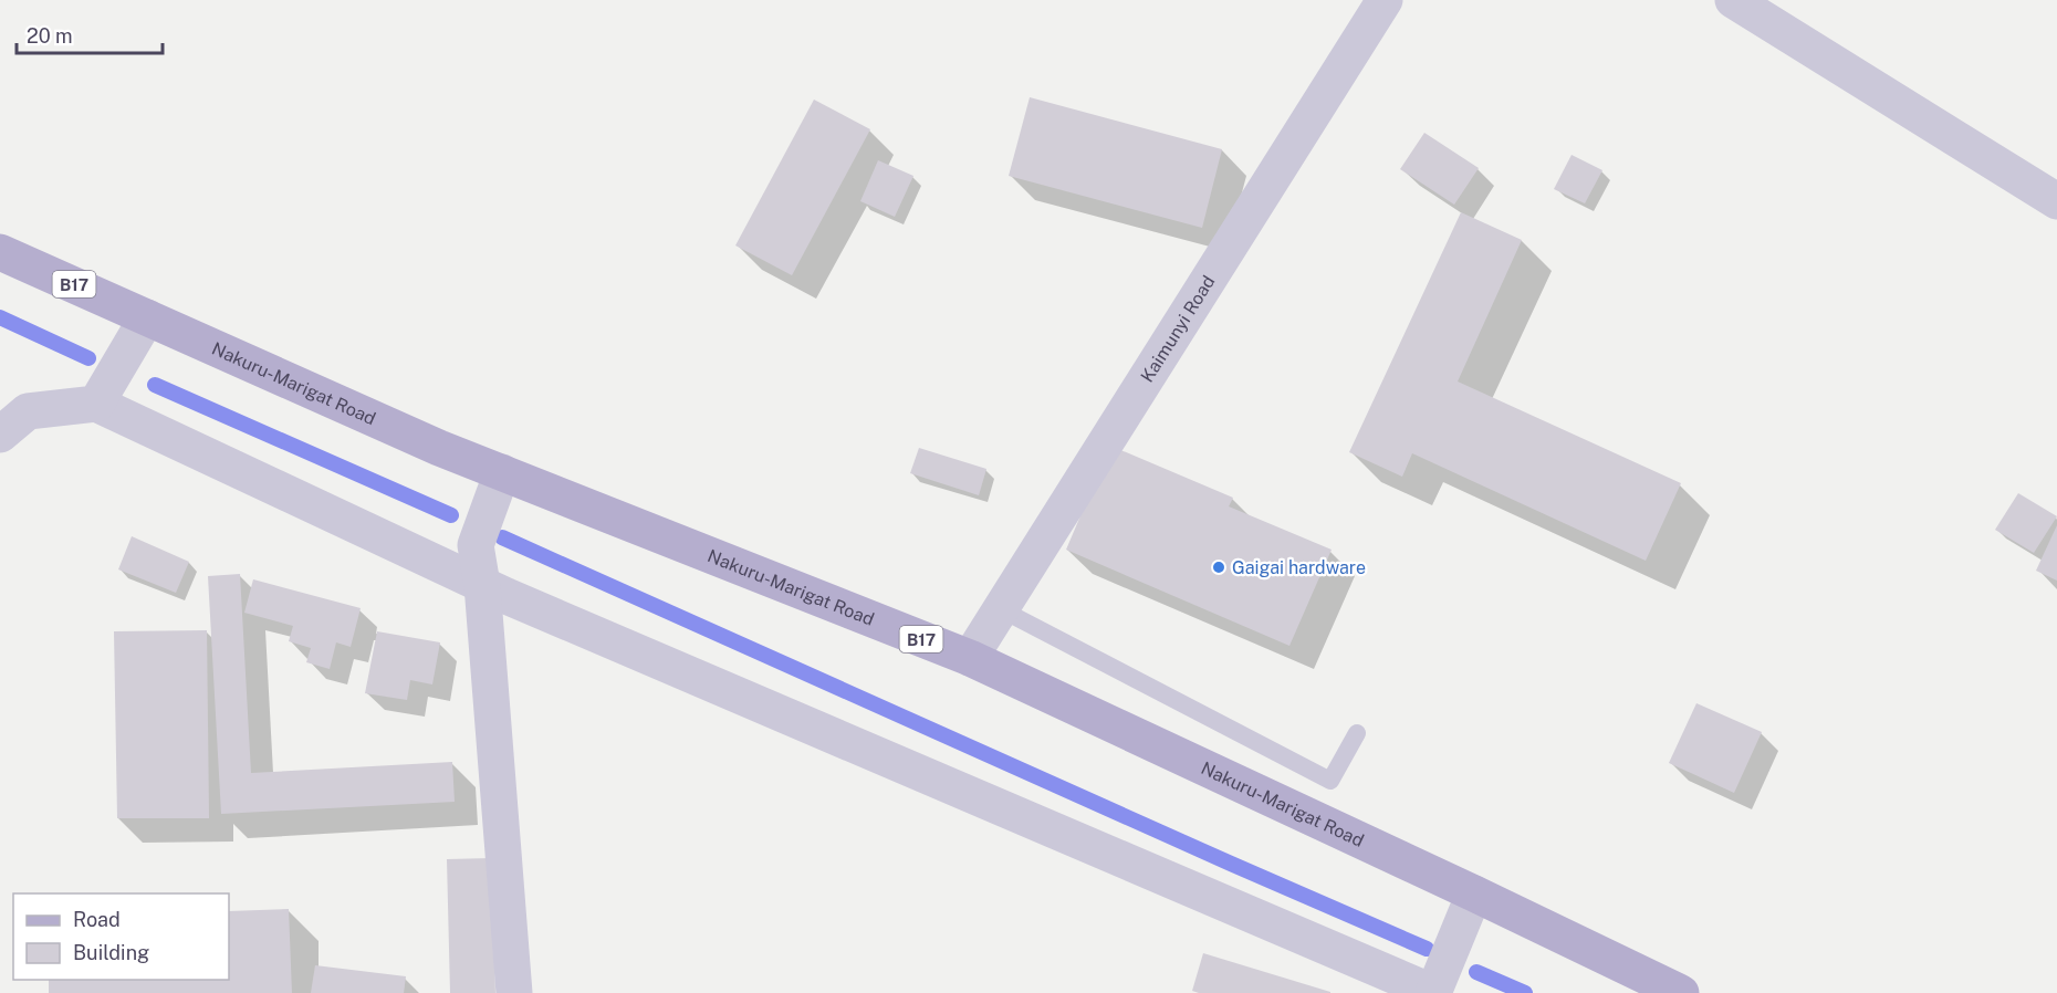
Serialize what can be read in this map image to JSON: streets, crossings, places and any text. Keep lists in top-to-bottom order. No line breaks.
{"streets":{"main road":["B17","Nakuru-Marigat Road"],"street":["Kaimunyi Road"]},"crossings":[["Kaimunyi Road","Nakuru-Marigat Road"]],"places":["Gaigai hardware"],"legend":["Road","Building"],"scale_bar":"20 m"}
